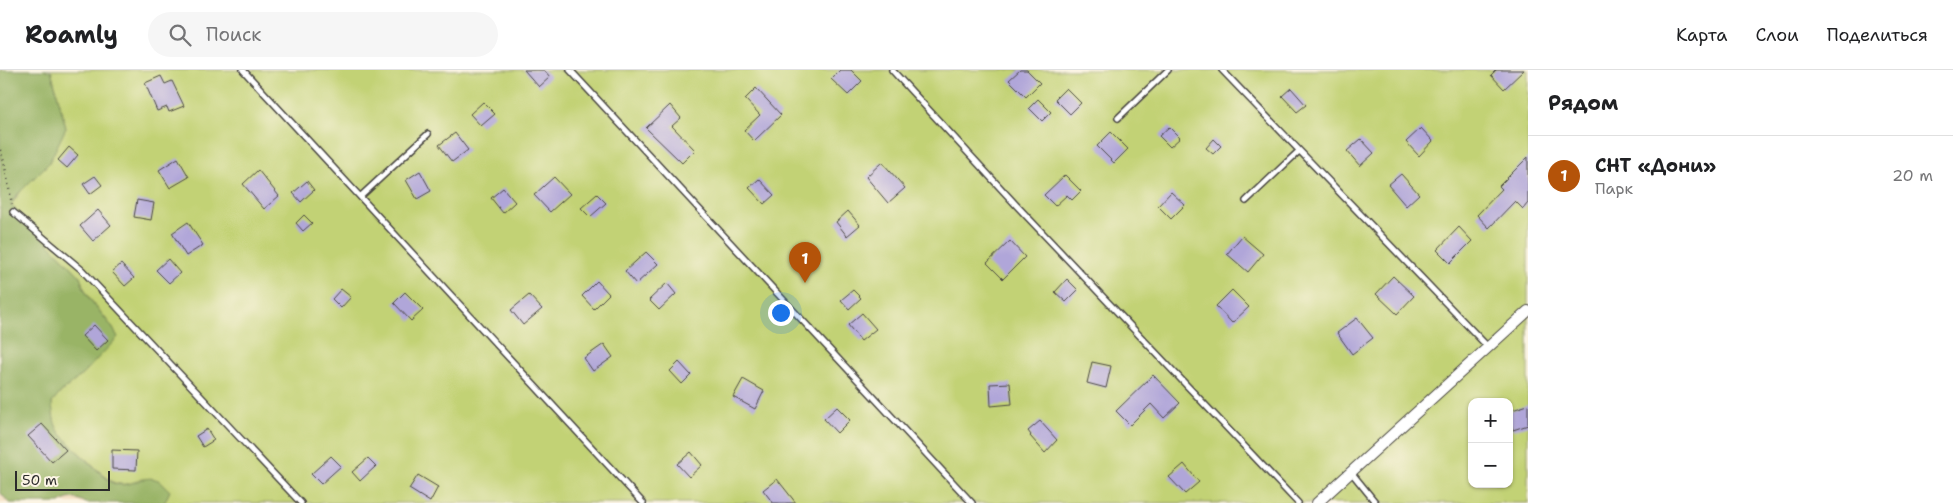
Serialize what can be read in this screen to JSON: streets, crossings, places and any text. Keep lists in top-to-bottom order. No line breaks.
{"scale_bar":"50 m","page":{"header":"Roamly","search":"Поиск","nav":["Карта","Слои","Поделиться"],"heading":"Рядом","list":[{"mark":"1","name":"СНТ «Дони»","note":"Парк","value":"20 m"}],"pins":"1","map_buttons":["+","−"],"scale":"50 m"}}
